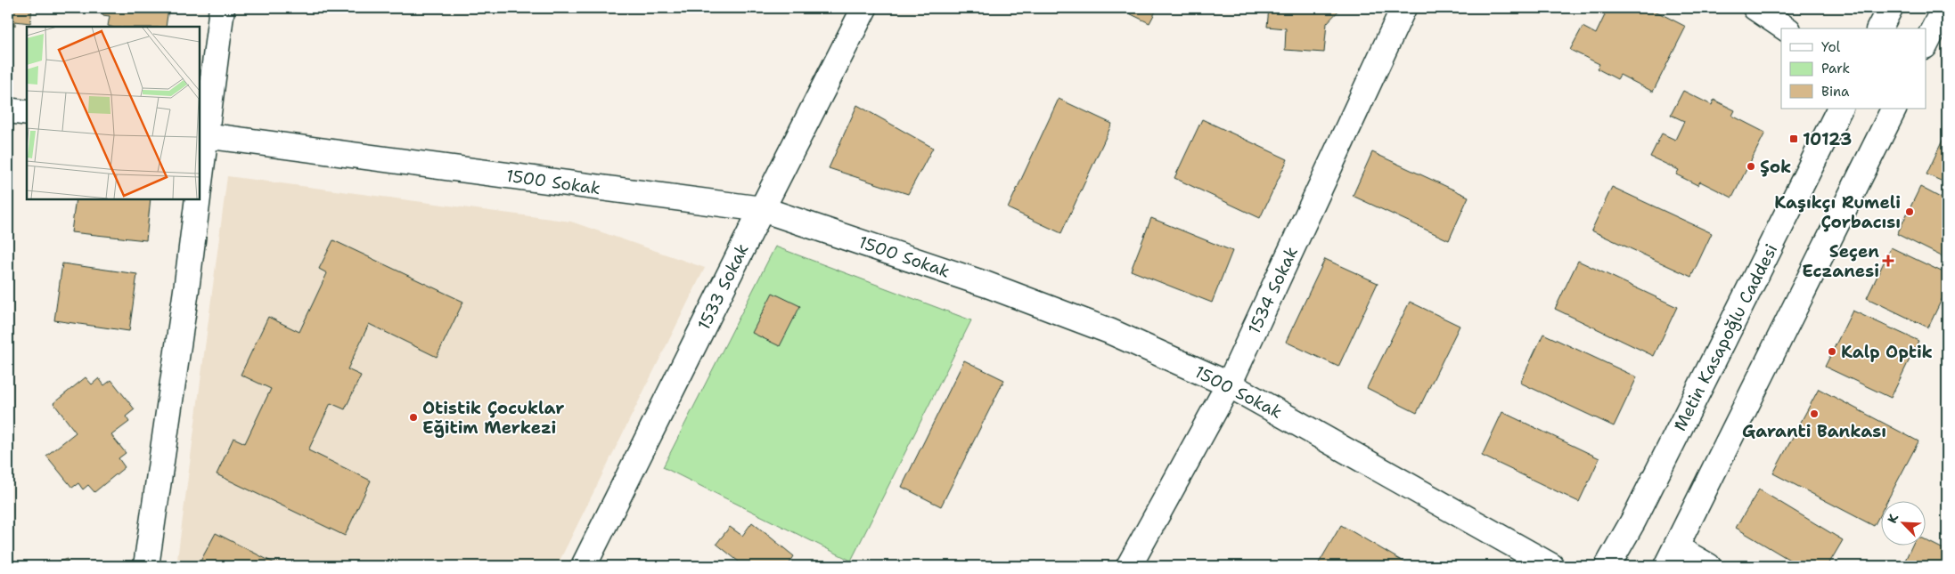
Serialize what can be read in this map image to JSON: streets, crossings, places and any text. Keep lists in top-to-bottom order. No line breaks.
{"streets":{"street":["1500 Sokak","1533 Sokak","1534 Sokak","Metin Kasapoğlu Caddesi"]},"crossings":[["1500 Sokak","1533 Sokak"],["1500 Sokak","1534 Sokak"]],"places":{"transit":["10123"],"other":["Şok","Kaşıkçı Rumeli Çorbacısı","Kalp Optik","Garanti Bankası","Otistik Çocuklar Eğitim Merkezi"],"health":["Seçen Eczanesi"]},"legend":["Yol","Park","Bina"],"north":"top left"}
